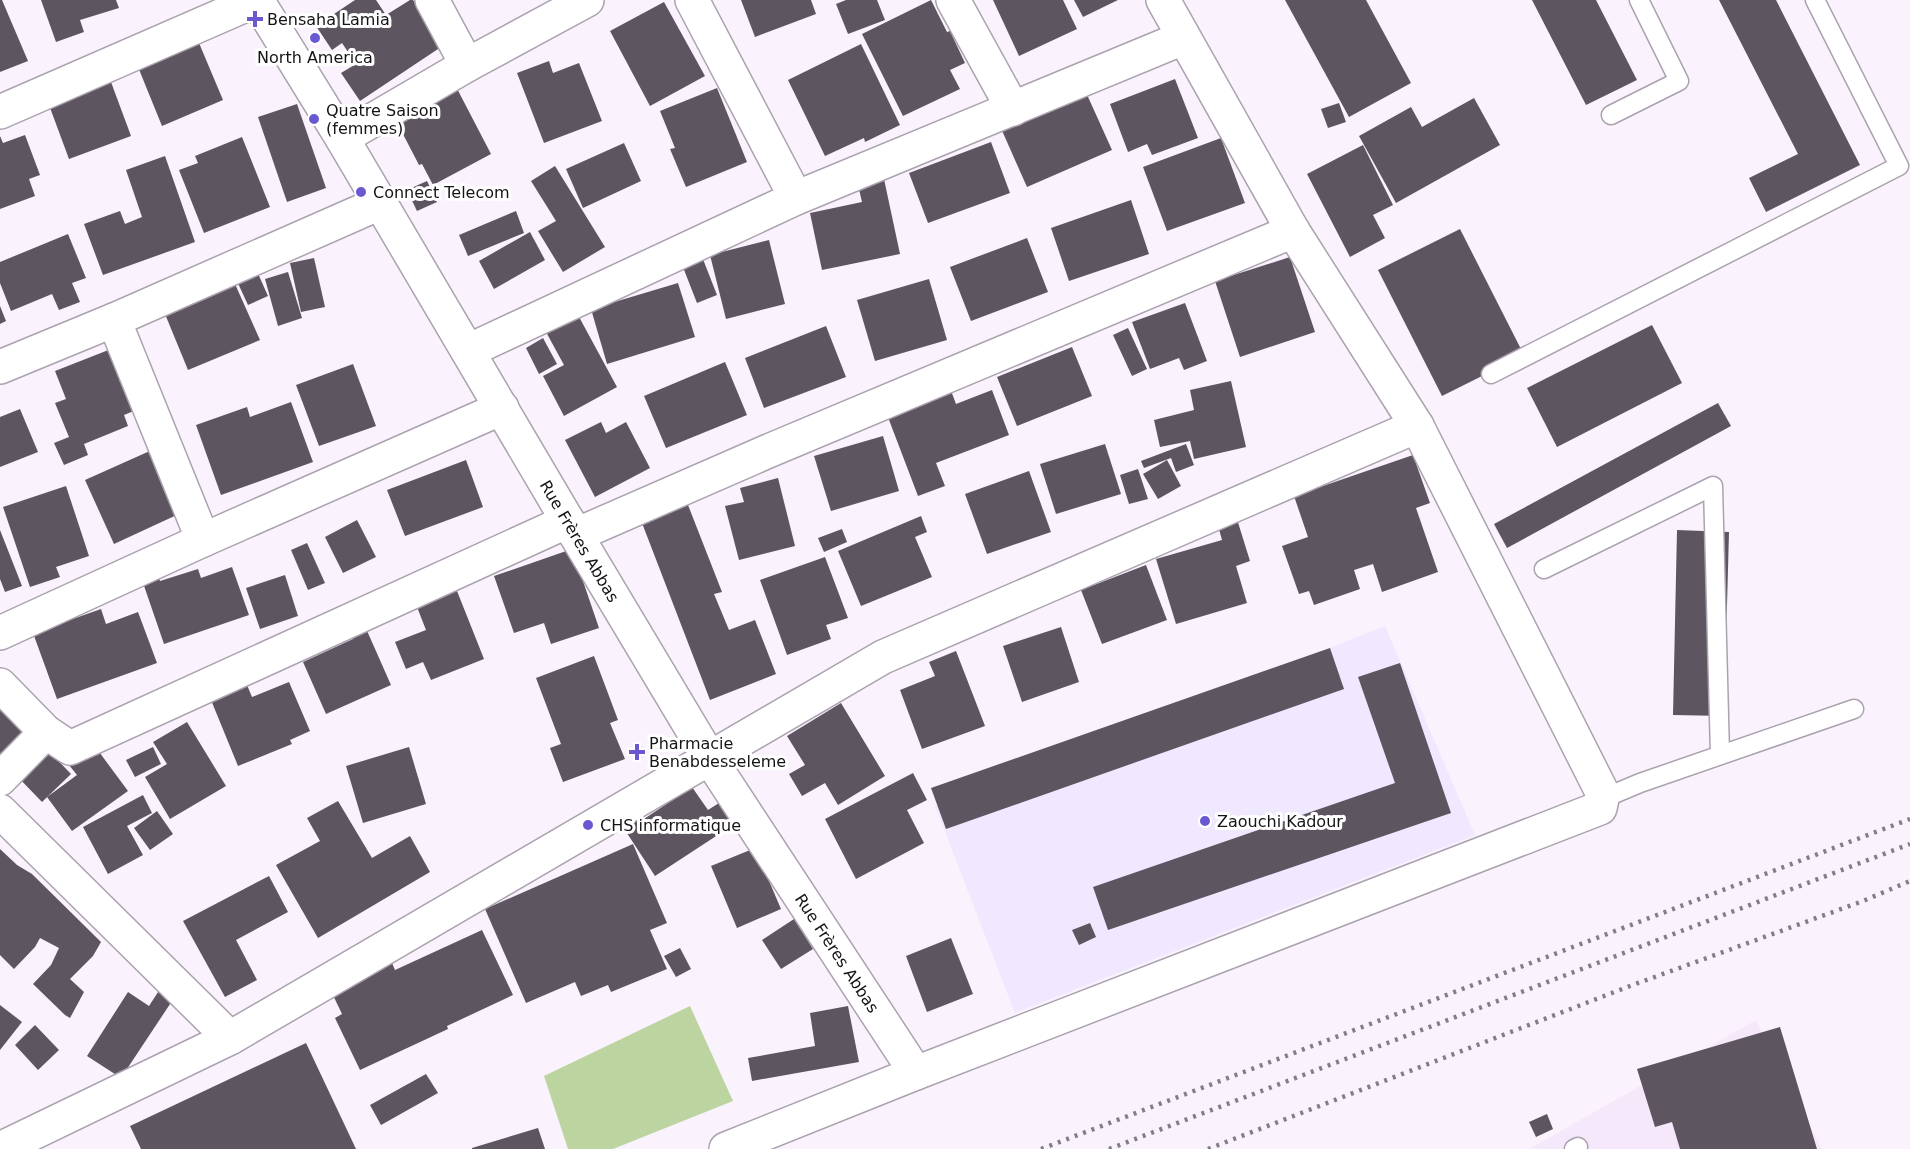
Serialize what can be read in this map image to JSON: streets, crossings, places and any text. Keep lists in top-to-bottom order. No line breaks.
{"streets":{"street":["Rue Frères Abbas"]},"places":{"health":["Bensaha Lamia","Pharmacie Benabdesseleme"],"other":["North America","Quatre Saison (femmes)","Connect Telecom","Zaouchi Kadour","CHS informatique"]}}
